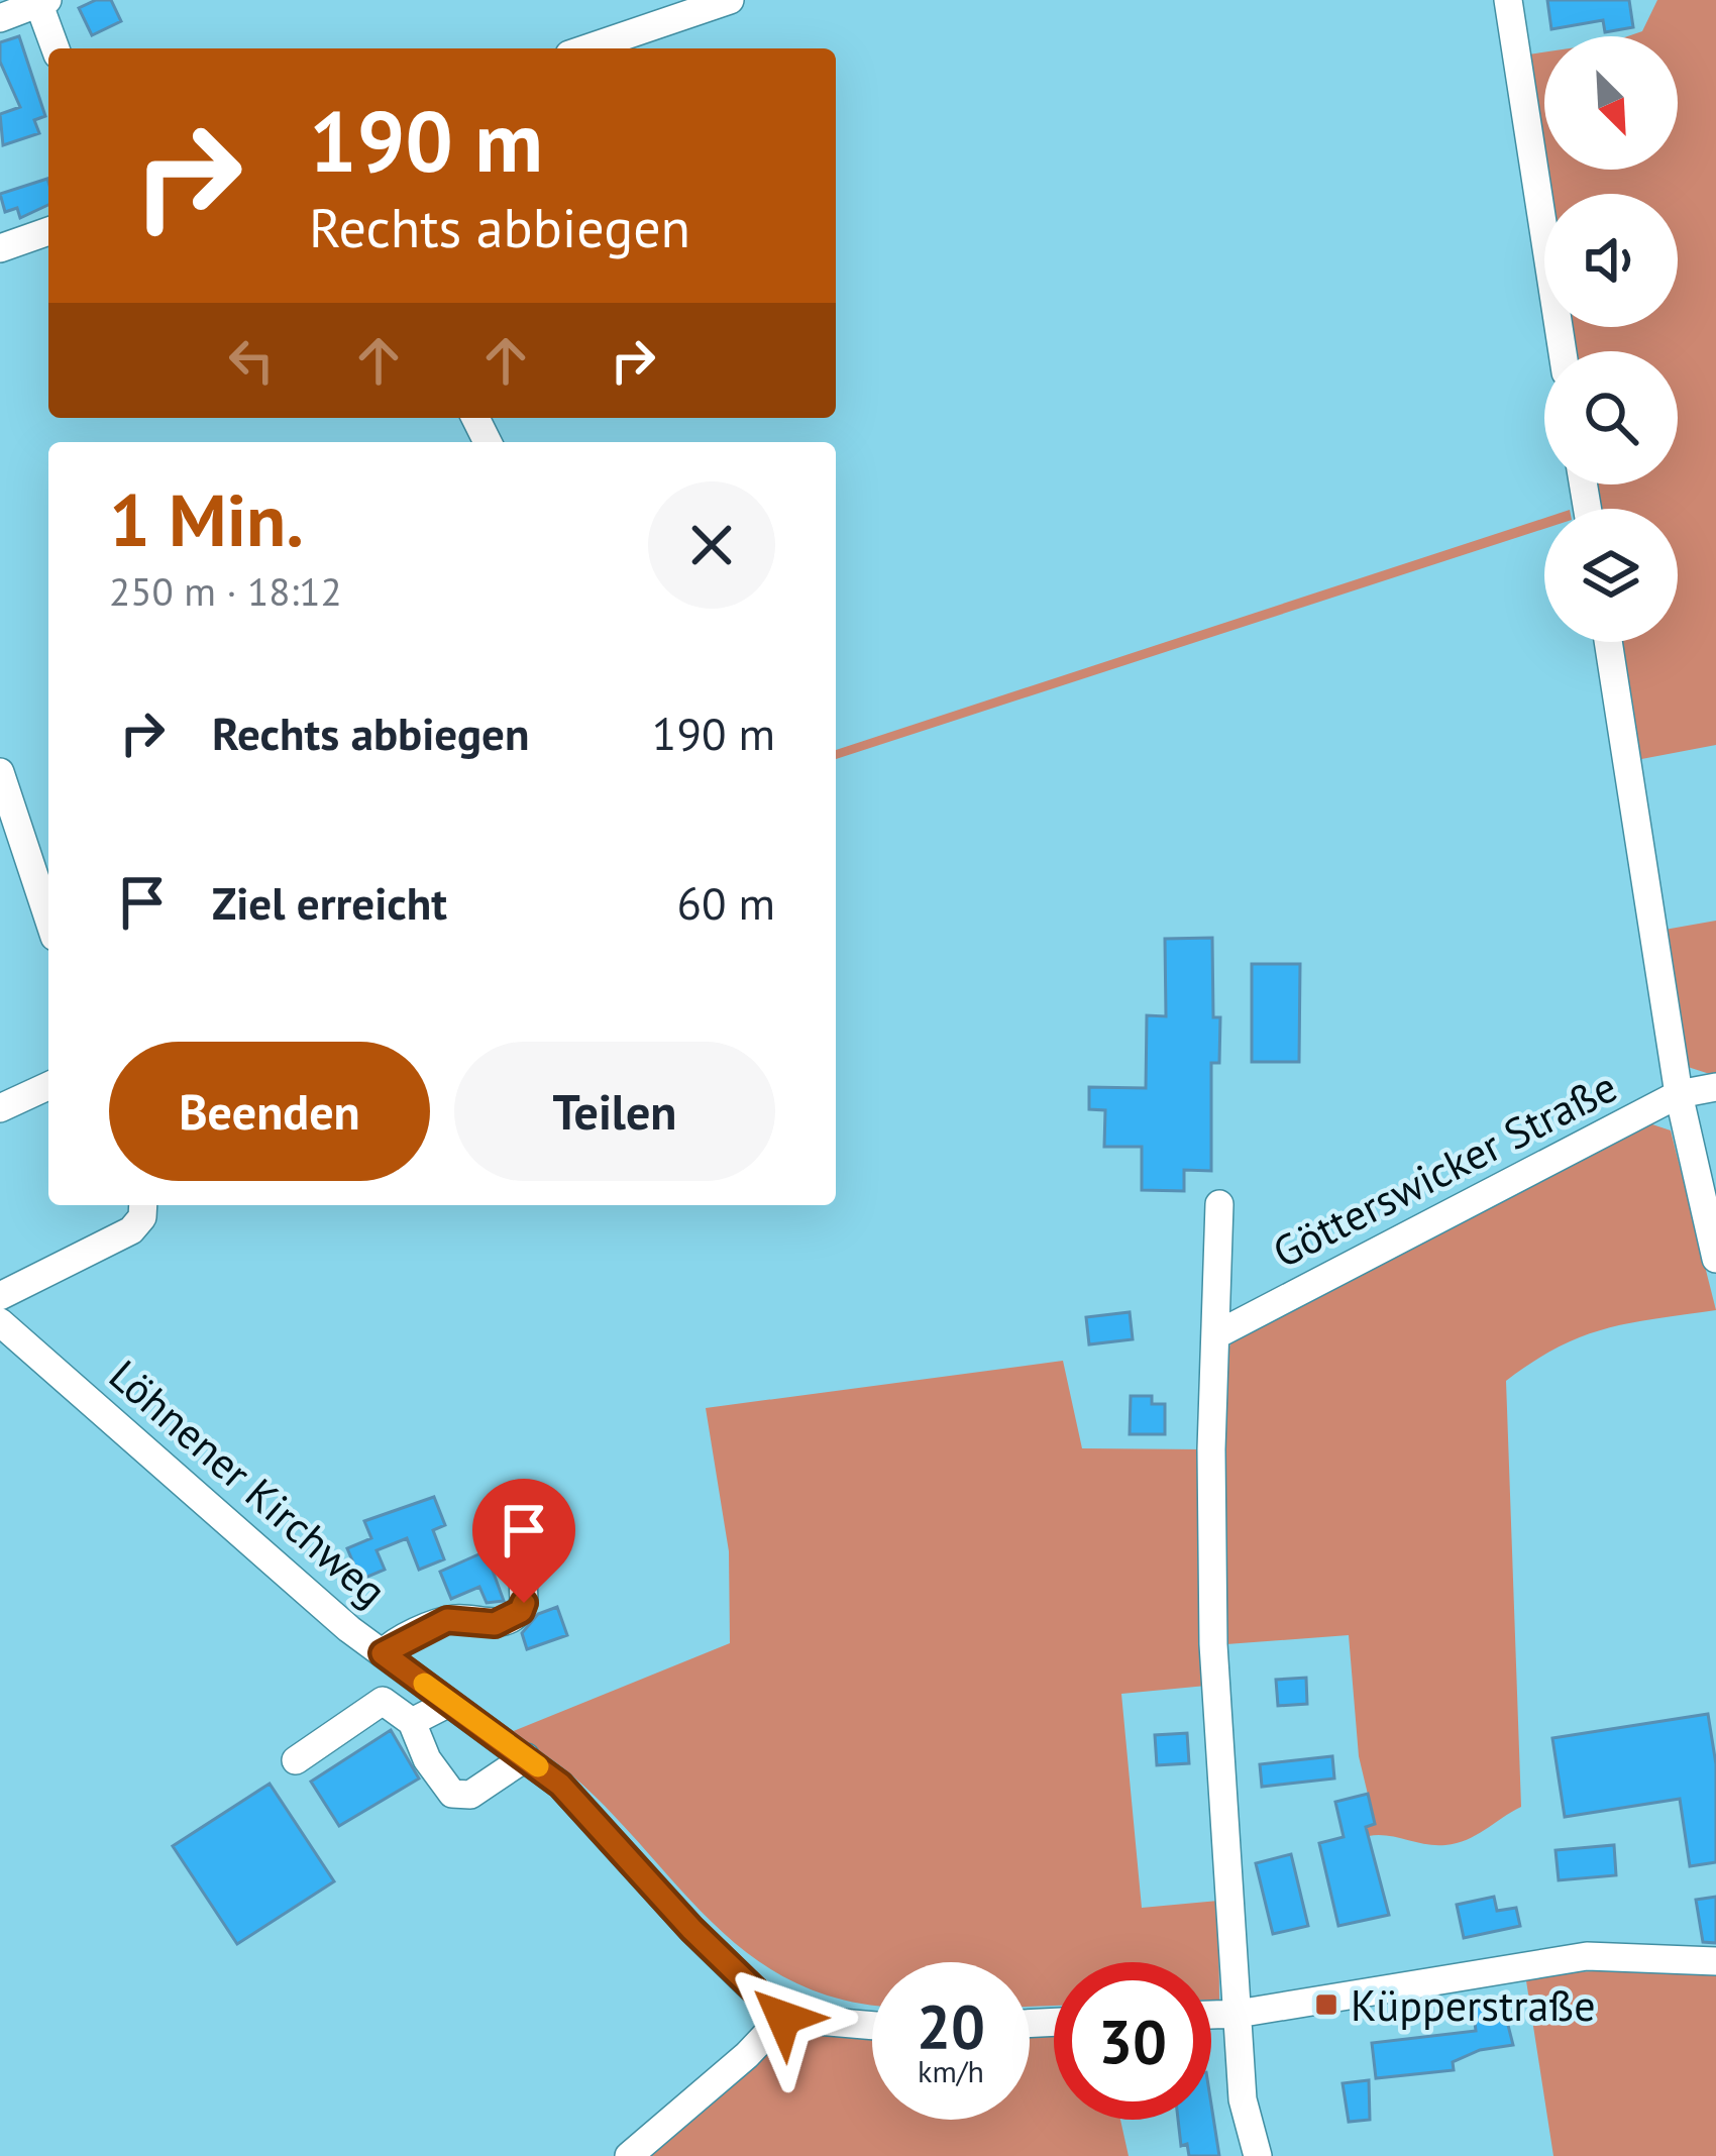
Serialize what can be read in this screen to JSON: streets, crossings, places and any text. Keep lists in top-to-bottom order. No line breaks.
{"streets":{"street":["Götterswicker Straße","Löhnener Kirchweg"]},"places":{"transit":["Küpperstraße"]},"north":"bottom right","page":{"turn":["190 m","Rechts abbiegen"],"heading":["1 Min.","250 m · 18:12"],"list":[{"name":"Rechts abbiegen","value":"190 m"},{"name":"Ziel erreicht","value":"60 m"}],"buttons":["Beenden","Teilen"],"speed":"20 km/h","limit":"30"}}
